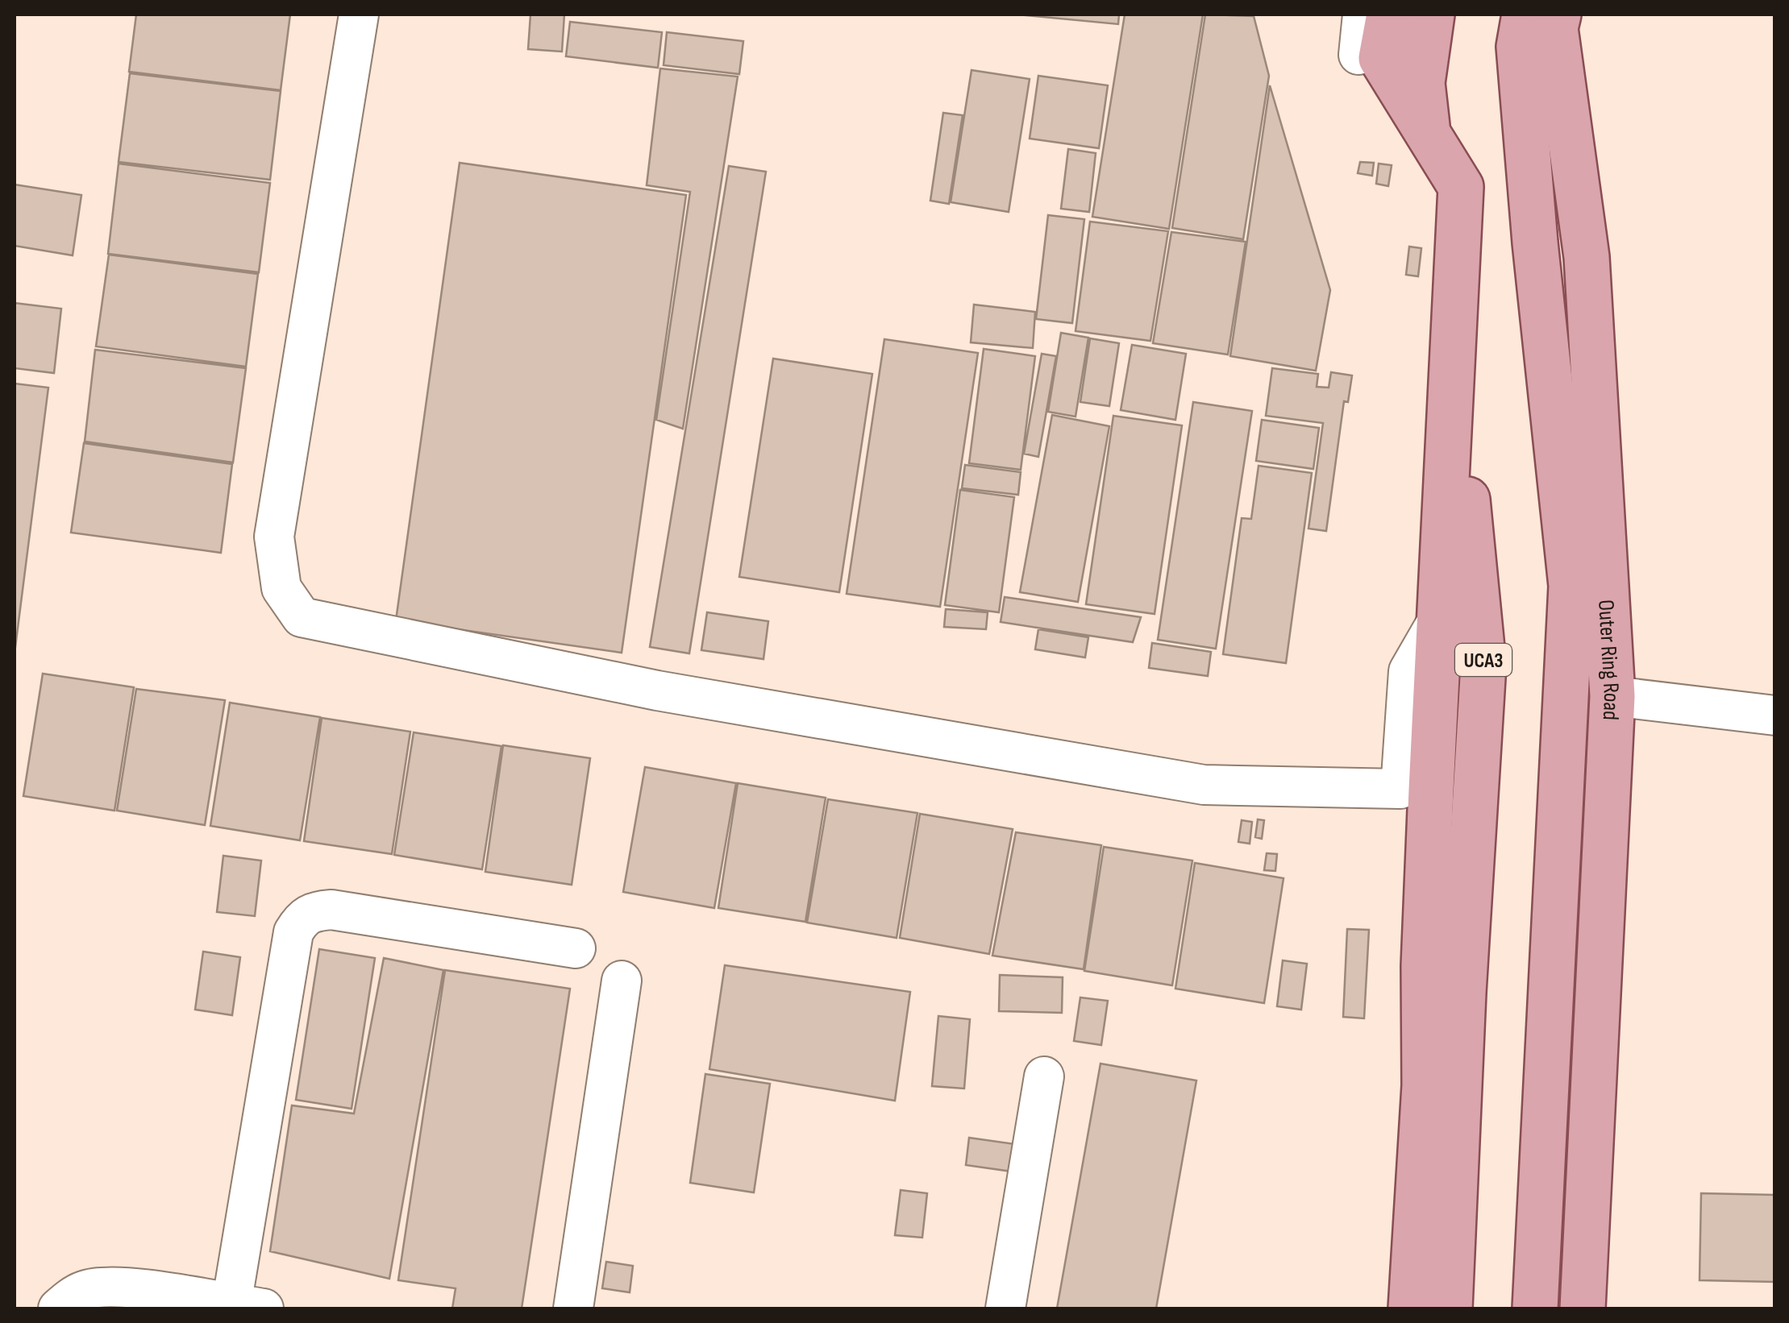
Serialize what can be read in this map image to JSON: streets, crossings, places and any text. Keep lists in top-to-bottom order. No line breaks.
{"streets":{"main road":["UCA3","Outer Ring Road"]}}
